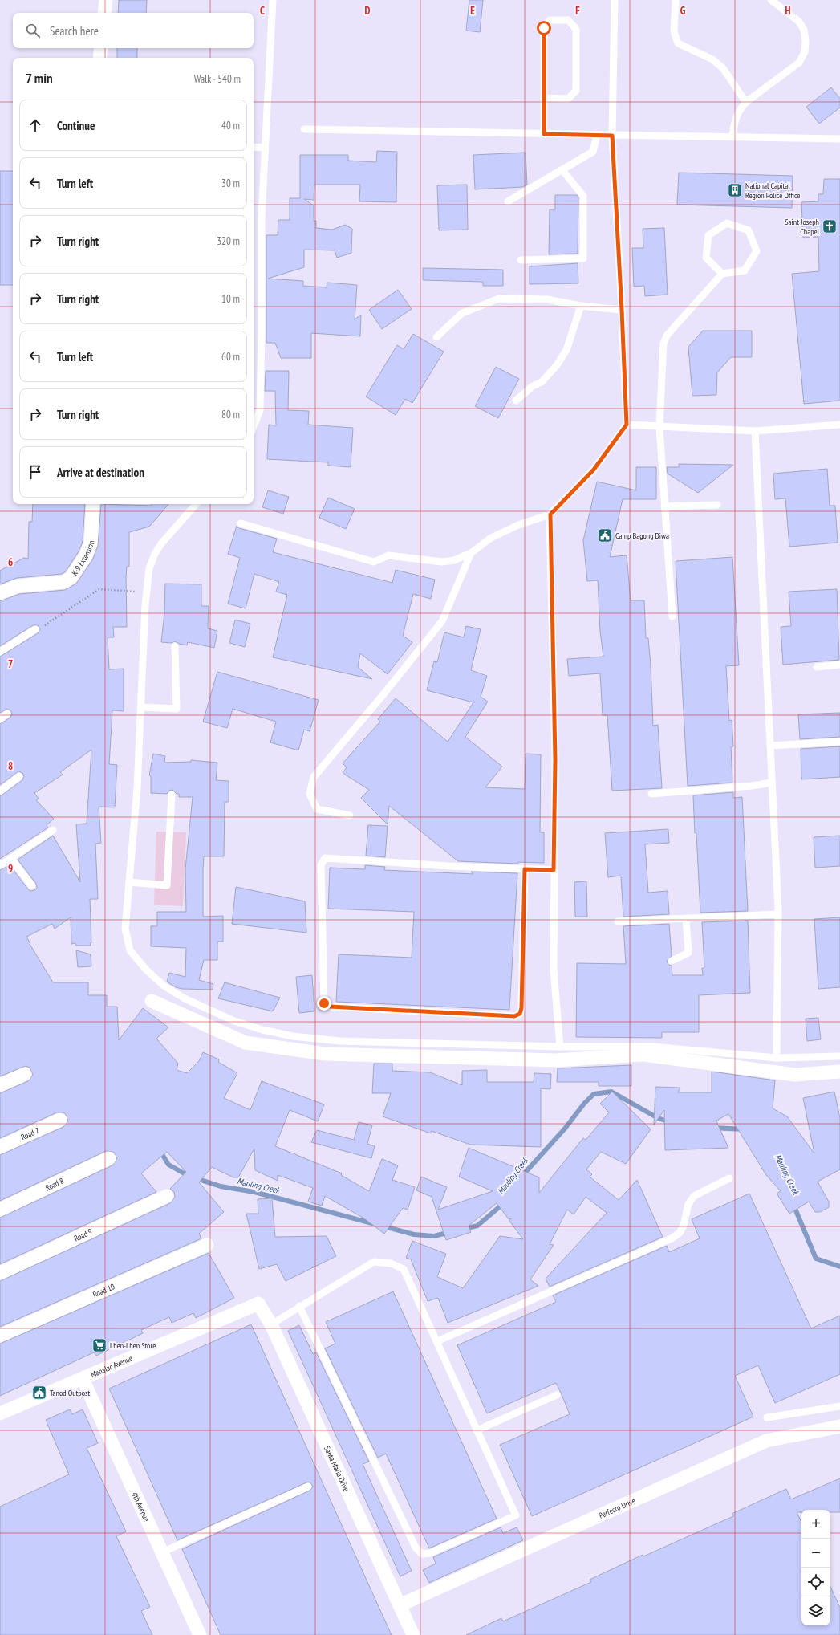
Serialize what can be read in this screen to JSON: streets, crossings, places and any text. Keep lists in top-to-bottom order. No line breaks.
{"streets":{"street":["K-9 Extension","Road 7","Road 8","Road 9","Road 10","Mañalac Avenue","Santa Maria Drive","4th Avenue","Perfecto Drive"]},"crossings":[["Mañalac Avenue","Santa Maria Drive"],["Mañalac Avenue","4th Avenue"],["Santa Maria Drive","Perfecto Drive"]],"water":["Mauling Creek"],"places":{"building":["National Capital Region Police Office"],"church":["Saint Joseph Chapel"],"public building":["Camp Bagong Diwa","Tanod Outpost"],"supermarket":["Lhen-Lhen Store"]},"page":{"search":"Search here","heading":["7 min","Walk · 540 m"],"list":[["Continue","40 m"],["Turn left","30 m"],["Turn right","320 m"],["Turn right","10 m"],["Turn left","60 m"],["Turn right","80 m"],"Arrive at destination"],"map_buttons":["+","−"]},"grid":{"columns":["C","D","E","F","G","H"],"rows":["6","7","8","9"]}}
